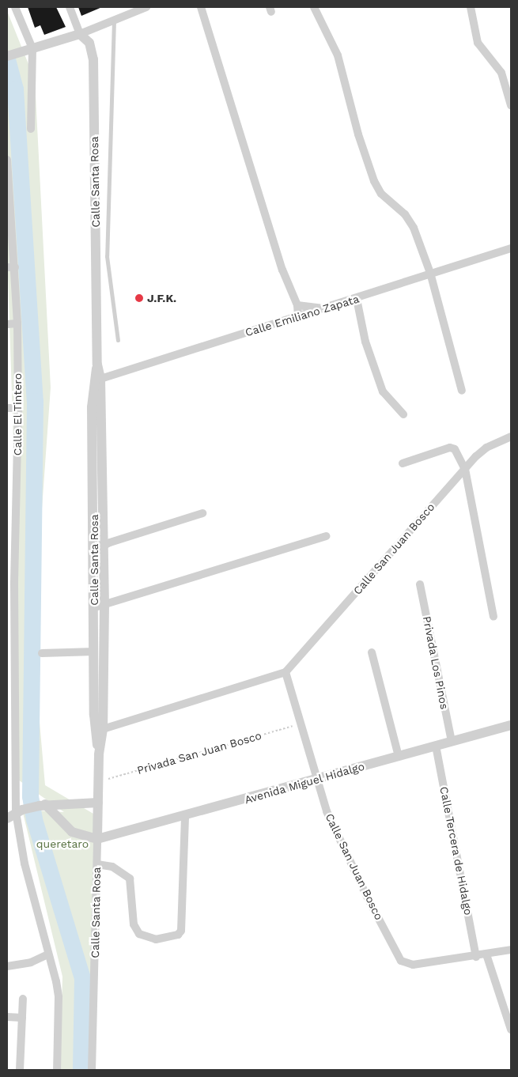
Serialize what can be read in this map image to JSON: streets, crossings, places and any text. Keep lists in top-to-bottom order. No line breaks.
{"streets":{"street":["Calle Santa Rosa","Calle Emiliano Zapata","Calle El Tintero","Calle San Juan Bosco","Privada Los Pinos","Avenida Miguel Hidalgo","Calle Tercera de Hidalgo"],"path":["Privada San Juan Bosco"]},"crossings":[["Calle Santa Rosa","Calle Emiliano Zapata"],["Calle Santa Rosa","Privada San Juan Bosco"],["Calle Santa Rosa","Avenida Miguel Hidalgo"],["Calle San Juan Bosco","Privada San Juan Bosco"],["Calle San Juan Bosco","Avenida Miguel Hidalgo"],["Calle San Juan Bosco","Calle Tercera de Hidalgo"],["Privada Los Pinos","Avenida Miguel Hidalgo"],["Avenida Miguel Hidalgo","Calle Tercera de Hidalgo"]],"parks":["queretaro"],"places":["J.F.K."]}
